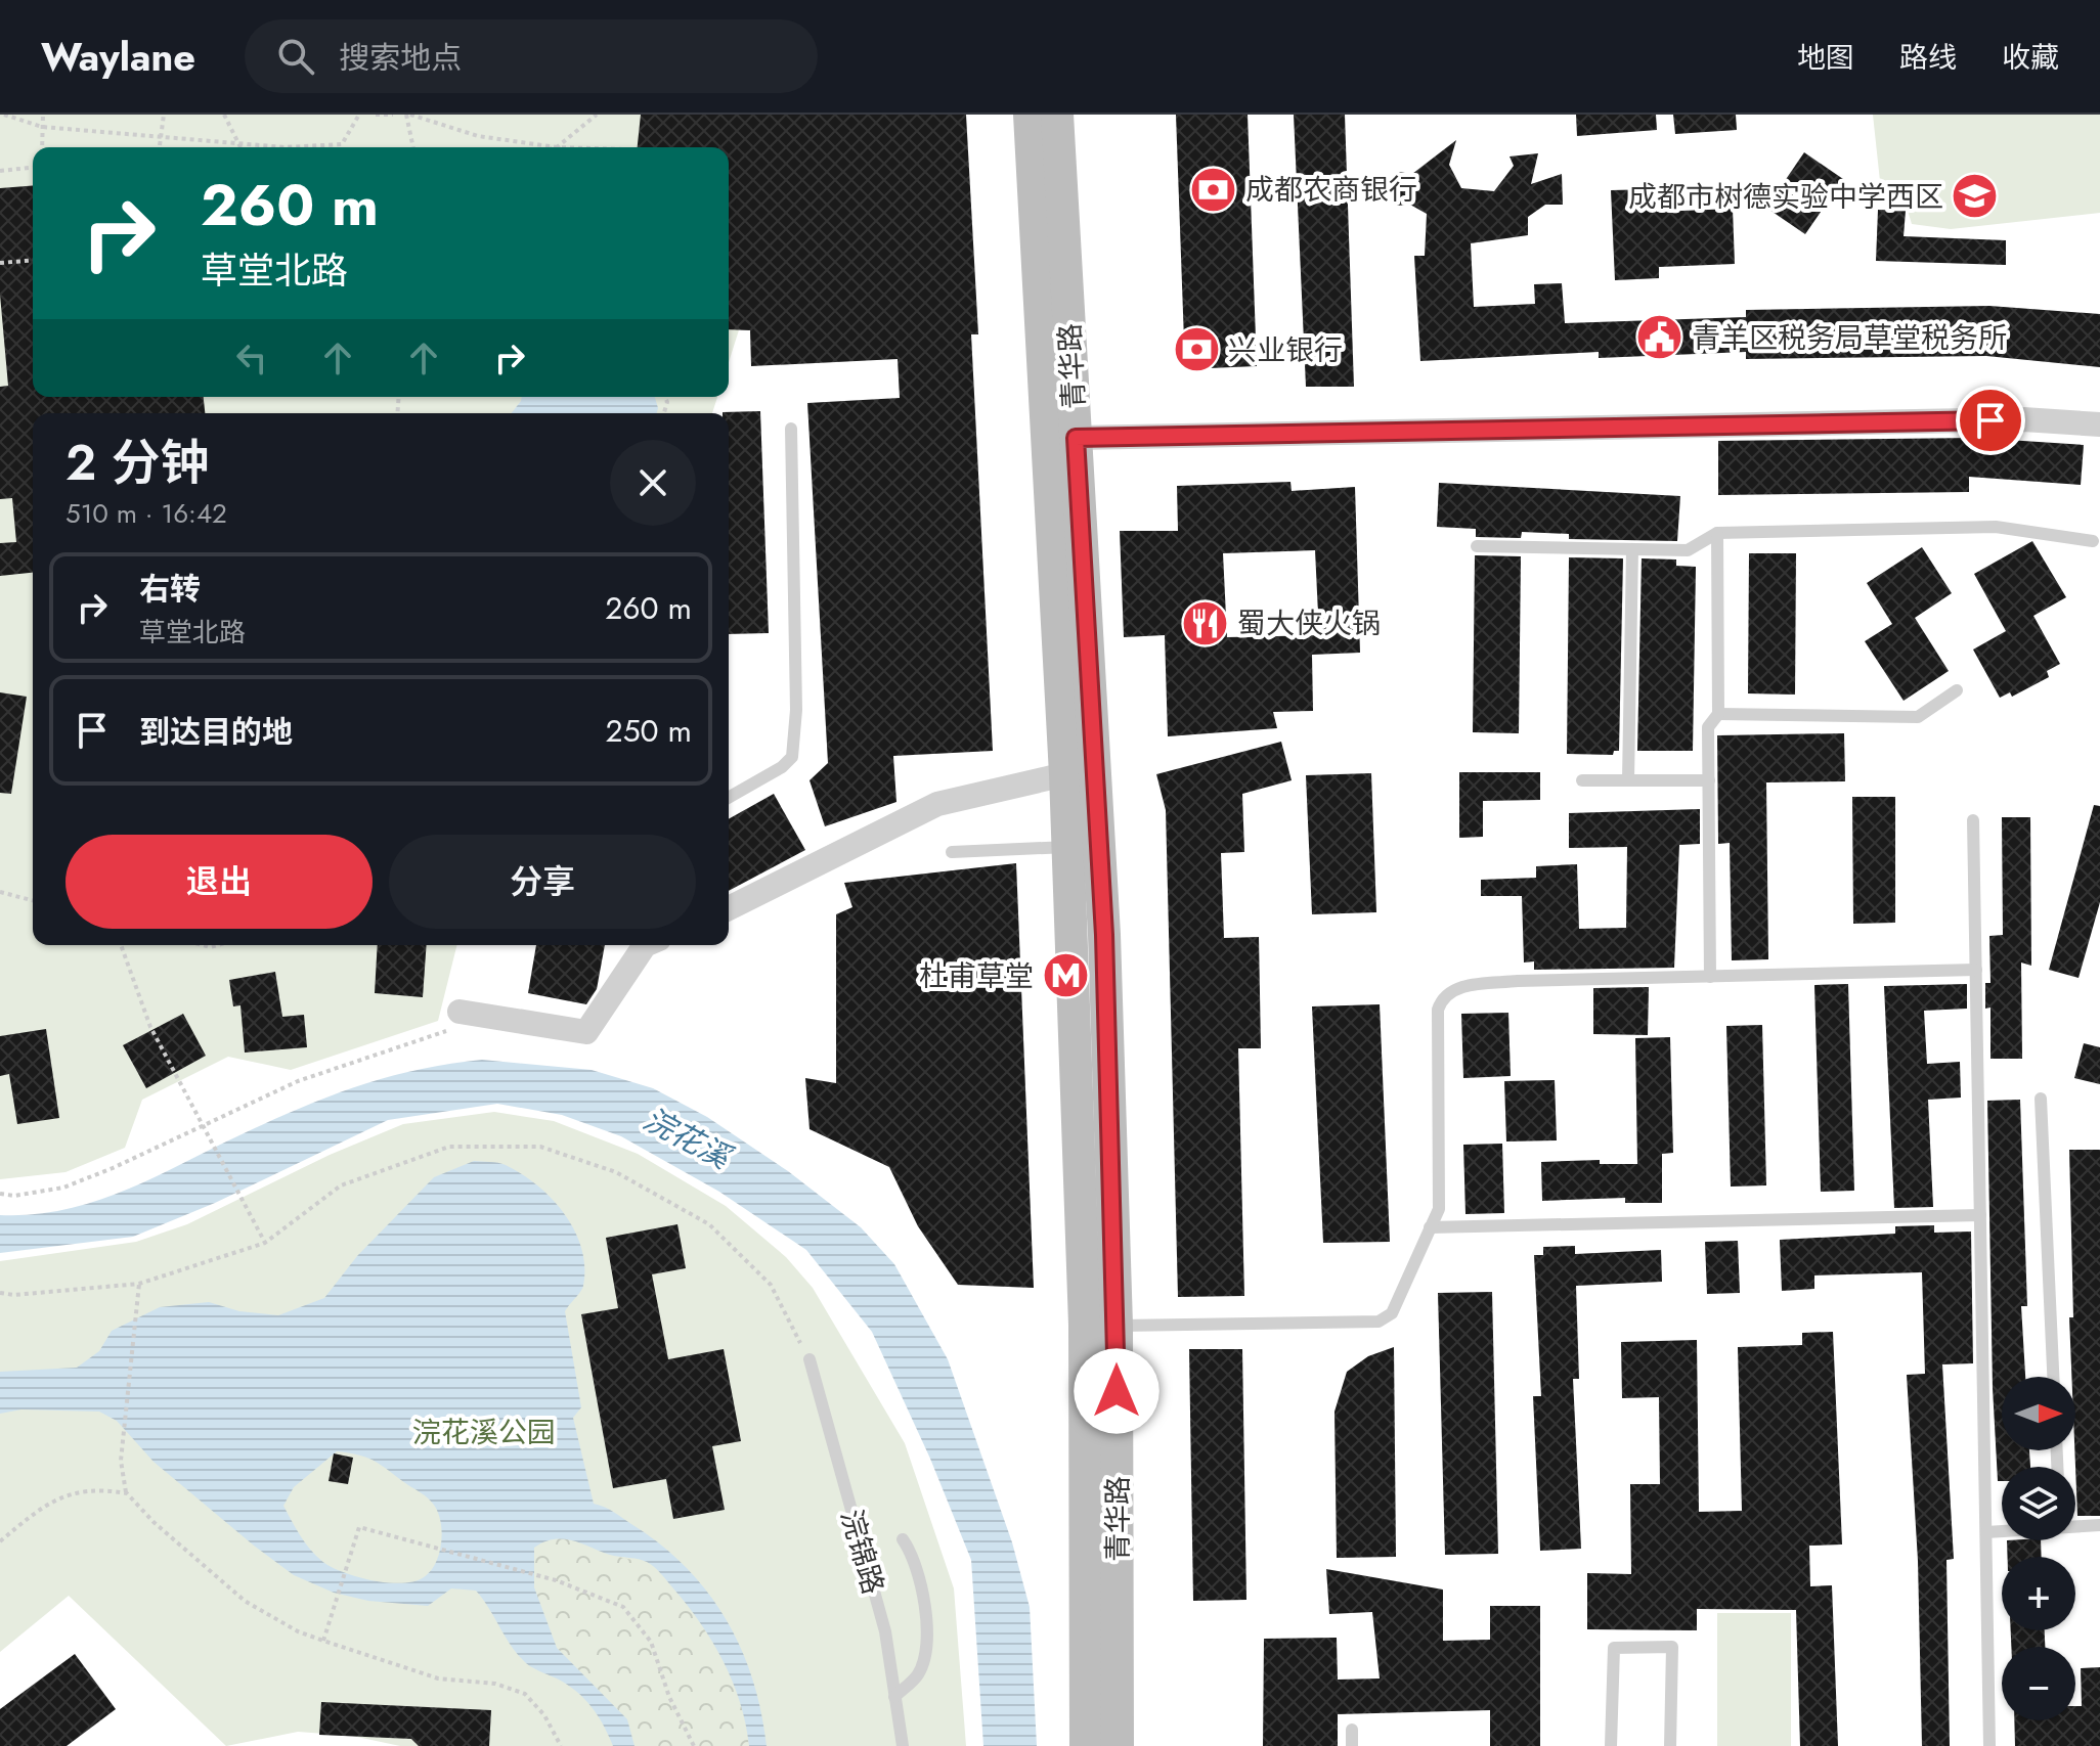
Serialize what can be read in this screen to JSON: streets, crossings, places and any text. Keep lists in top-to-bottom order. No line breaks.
{"streets":{"main road":["青华路"],"lane":["浣锦路"]},"water":["浣花溪"],"parks":["浣花溪公园"],"places":{"bank":["成都农商银行","兴业银行"],"school or university":["成都市树德实验中学西区"],"public building":["青羊区税务局草堂税务所"],"restaurant":["蜀大侠火锅"],"metro station":["杜甫草堂"]},"north":"right","page":{"header":"Waylane","search":"搜索地点","nav":["地图","路线","收藏"],"turn":["260 m","草堂北路"],"heading":["2 分钟","510 m · 16:42"],"list":[{"name":"右转","note":"草堂北路","value":"260 m"},{"name":"到达目的地","value":"250 m"}],"buttons":["退出","分享"],"map_buttons":["+","−"]}}
